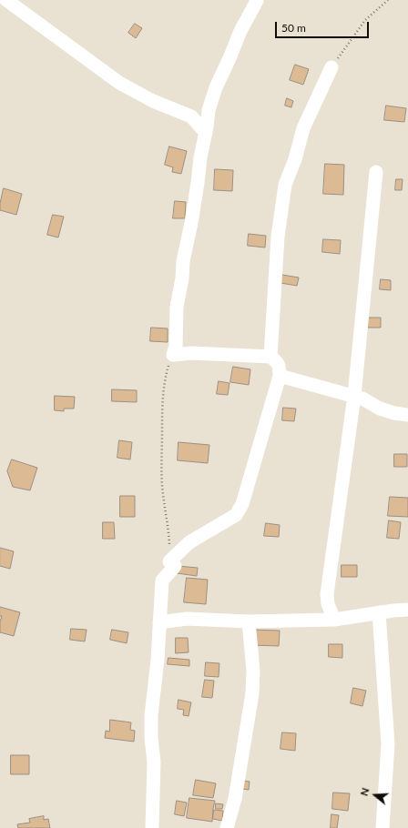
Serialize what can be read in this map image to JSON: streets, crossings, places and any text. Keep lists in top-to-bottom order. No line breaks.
{"scale_bar":"50 m","north":"left"}
